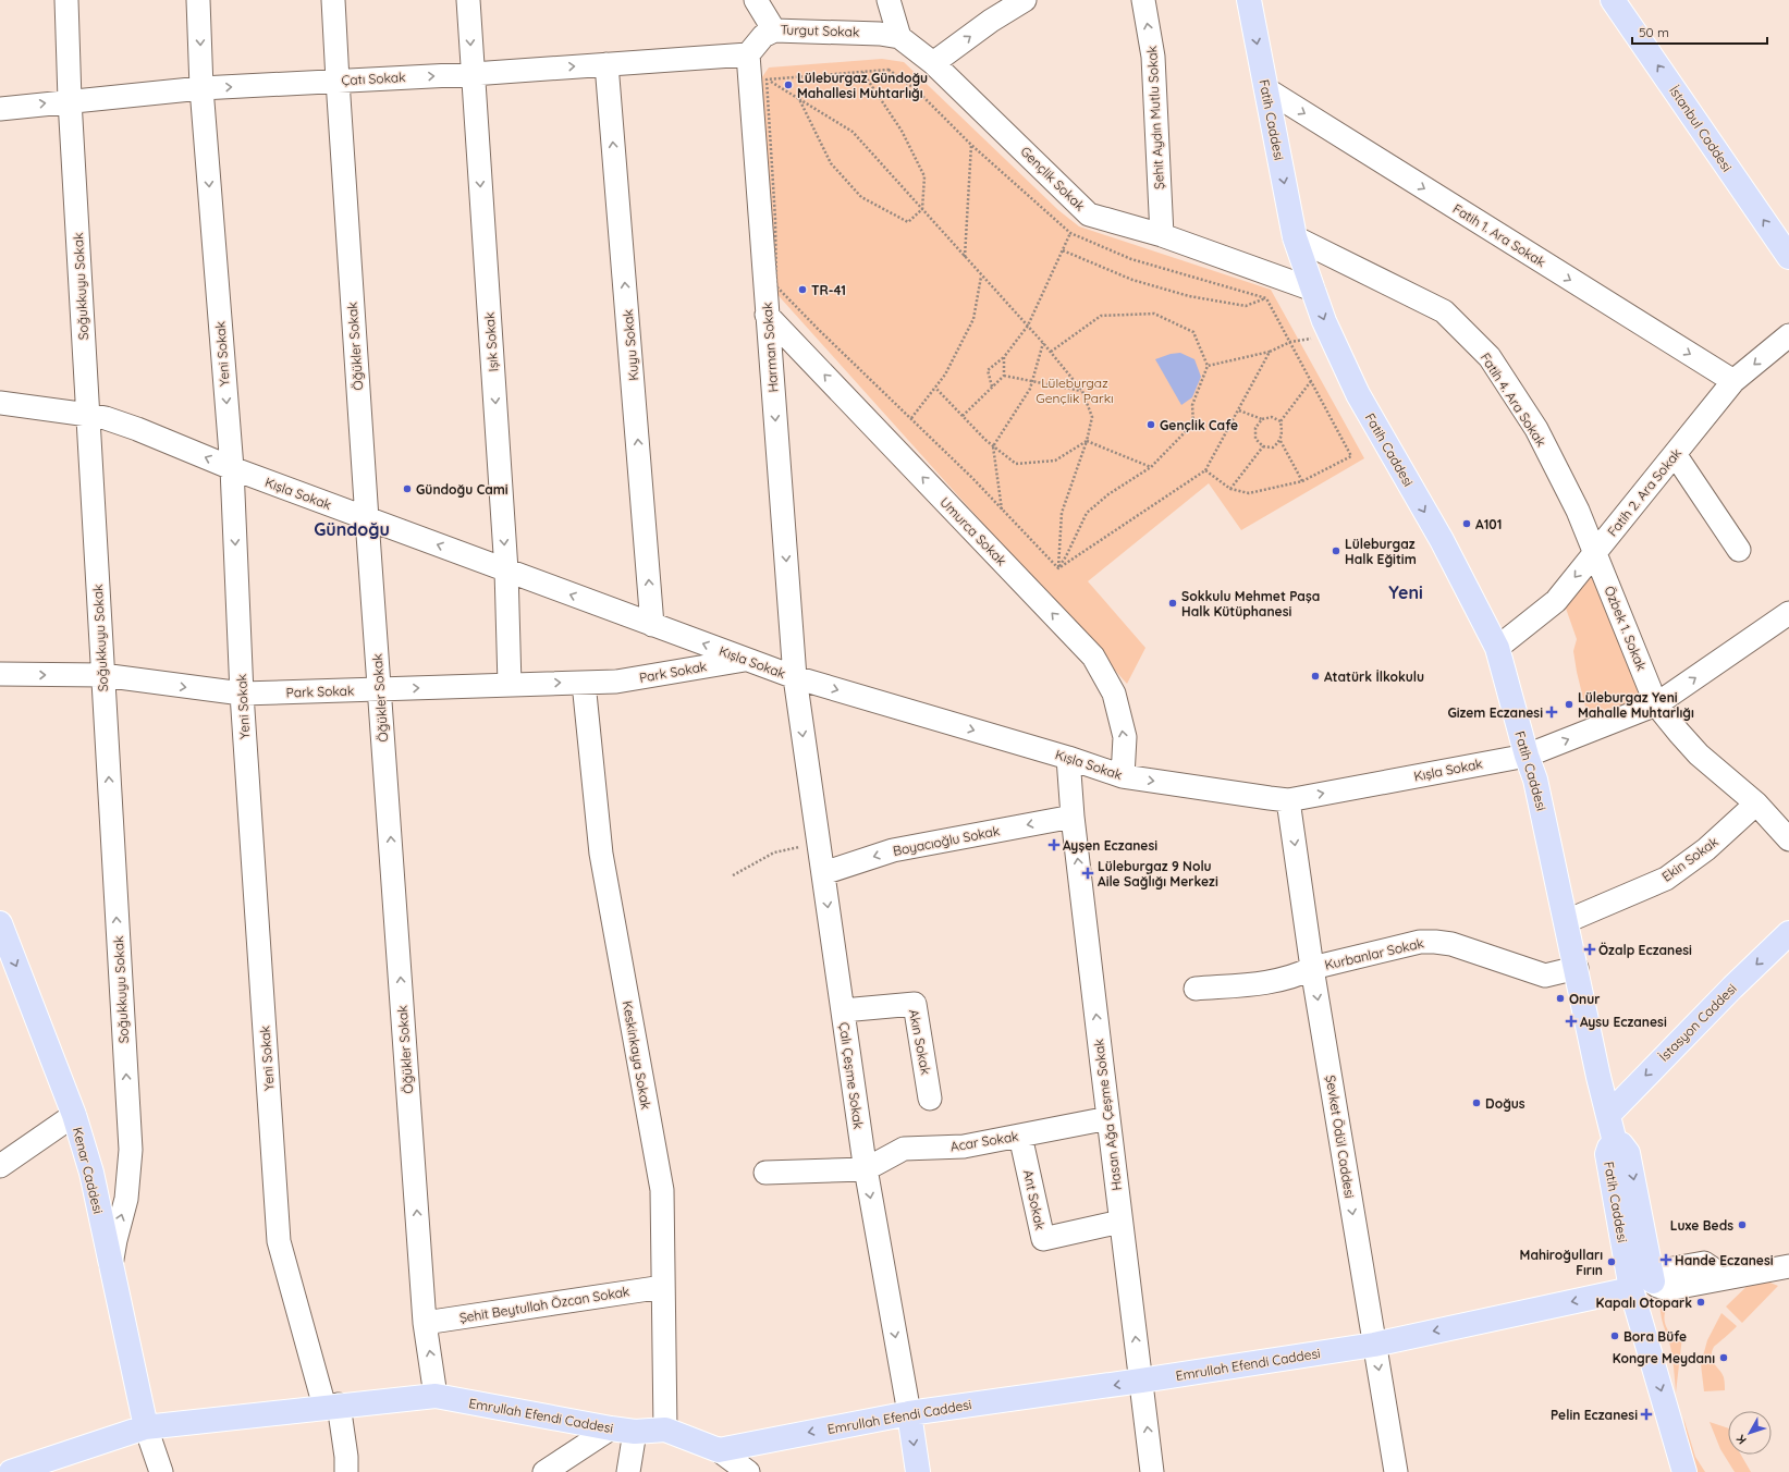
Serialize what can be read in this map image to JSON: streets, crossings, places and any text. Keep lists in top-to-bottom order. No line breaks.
{"streets":{"main road":["Fatih Caddesi","İstanbul Caddesi","İstasyon Caddesi","Çalı Çeşme Sokak","Kenar Caddesi","Emrullah Efendi Caddesi"],"street":["Turgut Sokak","Çatı Sokak","Şehit Aydın Mutlu Sokak","Gençlik Sokak","Fatih 1. Ara Sokak","Soğukkuyu Sokak","Işık Sokak","Kuyu Sokak","Öğükler Sokak","Harman Sokak","Yeni Sokak","Fatih 4. Ara Sokak","Fatih 2. Ara Sokak","Kışla Sokak","Umurca Sokak","Özbek 1. Sokak","Park Sokak","Boyacıoğlu Sokak","Ekin Sokak","Kurbanlar Sokak","Akın Sokak","Keskinkaya Sokak","Hasan Ağa Çeşme Sokak","Şevket Ödül Caddesi","Acar Sokak","Ant Sokak","Şehit Beytullah Özcan Sokak"]},"crossings":[["Turgut Sokak","Gençlik Sokak"],["Çatı Sokak","Soğukkuyu Sokak"],["Çatı Sokak","Işık Sokak"],["Çatı Sokak","Kuyu Sokak"],["Çatı Sokak","Öğükler Sokak"],["Çatı Sokak","Harman Sokak"],["Çatı Sokak","Yeni Sokak"],["Şehit Aydın Mutlu Sokak","Gençlik Sokak"],["Fatih Caddesi","Gençlik Sokak"],["Fatih Caddesi","Fatih 1. Ara Sokak"],["Fatih Caddesi","Fatih 4. Ara Sokak"],["Fatih Caddesi","Fatih 2. Ara Sokak"],["Fatih Caddesi","Kışla Sokak"],["Fatih Caddesi","Ekin Sokak"],["Fatih Caddesi","Kurbanlar Sokak"],["Fatih Caddesi","İstasyon Caddesi"],["Fatih Caddesi","Emrullah Efendi Caddesi"],["Fatih 1. Ara Sokak","Fatih 2. Ara Sokak"],["Soğukkuyu Sokak","Kışla Sokak"],["Soğukkuyu Sokak","Park Sokak"],["Soğukkuyu Sokak","Kenar Caddesi"],["Işık Sokak","Kışla Sokak"],["Işık Sokak","Park Sokak"],["Kuyu Sokak","Kışla Sokak"],["Öğükler Sokak","Kışla Sokak"],["Öğükler Sokak","Park Sokak"],["Öğükler Sokak","Şehit Beytullah Özcan Sokak"],["Öğükler Sokak","Emrullah Efendi Caddesi"],["Harman Sokak","Kışla Sokak"],["Harman Sokak","Umurca Sokak"],["Harman Sokak","Çalı Çeşme Sokak"],["Yeni Sokak","Kışla Sokak"],["Yeni Sokak","Park Sokak"],["Yeni Sokak","Emrullah Efendi Caddesi"],["Fatih 4. Ara Sokak","Fatih 2. Ara Sokak"],["Fatih 4. Ara Sokak","Özbek 1. Sokak"],["Fatih 2. Ara Sokak","Özbek 1. Sokak"],["Kışla Sokak","Umurca Sokak"],["Kışla Sokak","Özbek 1. Sokak"],["Kışla Sokak","Park Sokak"],["Kışla Sokak","Çalı Çeşme Sokak"],["Kışla Sokak","Hasan Ağa Çeşme Sokak"],["Kışla Sokak","Şevket Ödül Caddesi"],["Özbek 1. Sokak","Ekin Sokak"],["Park Sokak","Keskinkaya Sokak"],["Boyacıoğlu Sokak","Çalı Çeşme Sokak"],["Boyacıoğlu Sokak","Hasan Ağa Çeşme Sokak"],["Kurbanlar Sokak","Şevket Ödül Caddesi"],["Akın Sokak","Çalı Çeşme Sokak"],["Keskinkaya Sokak","Şehit Beytullah Özcan Sokak"],["Keskinkaya Sokak","Emrullah Efendi Caddesi"],["Çalı Çeşme Sokak","Acar Sokak"],["Çalı Çeşme Sokak","Emrullah Efendi Caddesi"],["Hasan Ağa Çeşme Sokak","Acar Sokak"],["Hasan Ağa Çeşme Sokak","Ant Sokak"],["Hasan Ağa Çeşme Sokak","Emrullah Efendi Caddesi"],["Şevket Ödül Caddesi","Emrullah Efendi Caddesi"],["Acar Sokak","Ant Sokak"],["Kenar Caddesi","Emrullah Efendi Caddesi"]],"one_way":["Çatı Sokak","Şehit Aydın Mutlu Sokak","Fatih Caddesi","İstanbul Caddesi","Fatih 1. Ara Sokak","Soğukkuyu Sokak","Işık Sokak","Kuyu Sokak","Öğükler Sokak","Harman Sokak","Yeni Sokak","Fatih 2. Ara Sokak","Umurca Sokak","Park Sokak","Boyacıoğlu Sokak","İstasyon Caddesi","Çalı Çeşme Sokak","Hasan Ağa Çeşme Sokak","Şevket Ödül Caddesi","Kenar Caddesi","Emrullah Efendi Caddesi"],"districts":["Gündoğu","Yeni"],"parks":["Lüleburgaz Gençlik Parkı"],"places":{"other":["Lüleburgaz Gündoğu Mahallesi Muhtarlığı","TR-41","Gençlik Cafe","Gündoğu Cami","A101","Lüleburgaz Halk Eğitim","Sokkulu Mehmet Paşa Halk Kütüphanesi","Atatürk İlkokulu","Lüleburgaz Yeni Mahalle Muhtarlığı","Onur","Doğus","Luxe Beds","Mahiroğulları Fırın","Kapalı Otopark","Bora Büfe","Kongre Meydanı"],"health":["Gizem Eczanesi","Ayşen Eczanesi","Lüleburgaz 9 Nolu Aile Sağlığı Merkezi","Özalp Eczanesi","Aysu Eczanesi","Hande Eczanesi","Pelin Eczanesi"]},"scale_bar":"50 m","north":"bottom left"}
